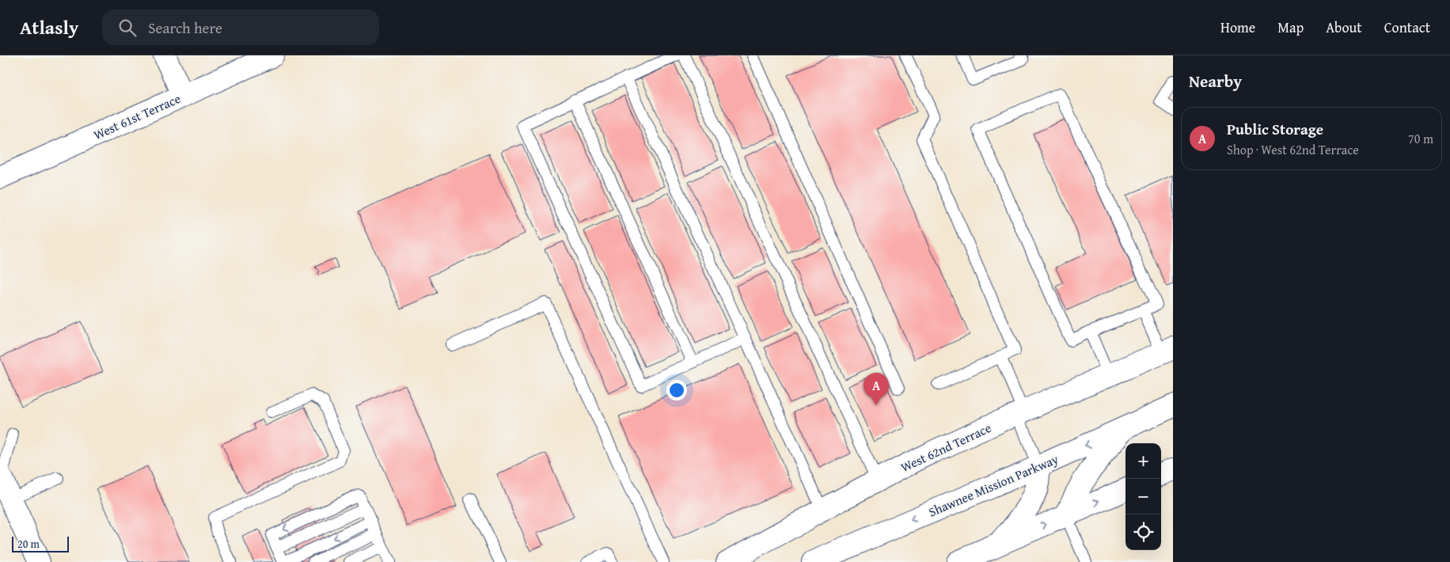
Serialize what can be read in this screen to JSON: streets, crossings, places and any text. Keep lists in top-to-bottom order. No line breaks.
{"streets":{"main road":["West 61st Terrace","West 62nd Terrace","Shawnee Mission Parkway"]},"scale_bar":"20 m","page":{"header":"Atlasly","search":"Search here","nav":["Home","Map","About","Contact"],"heading":"Nearby","list":[{"mark":"A","name":"Public Storage","note":"Shop · West 62nd Terrace","value":"70 m"}],"pins":"A","map_buttons":["+","−"],"scale":"20 m"}}
